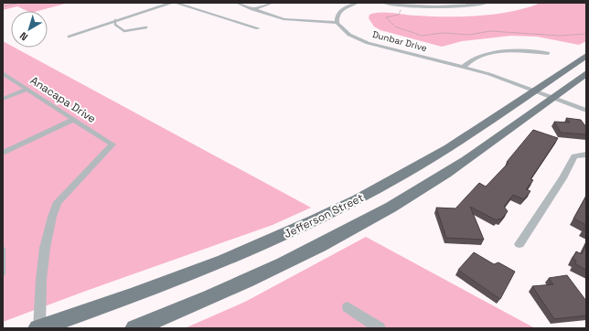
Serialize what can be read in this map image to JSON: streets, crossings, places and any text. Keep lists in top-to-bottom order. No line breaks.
{"streets":{"main road":["Jefferson Street"],"street":["Dunbar Drive","Anacapa Drive"]},"crossings":[["Dunbar Drive","Jefferson Street"],["Anacapa Drive","Jefferson Street"]],"north":"bottom left"}
